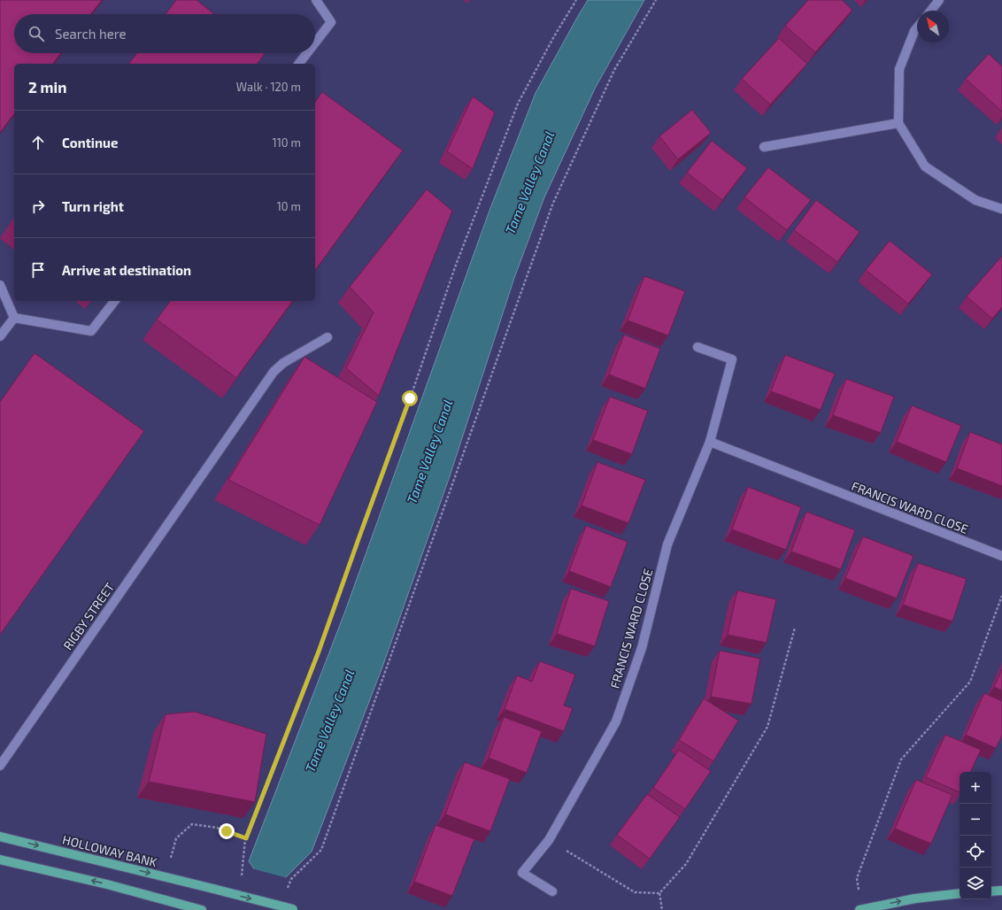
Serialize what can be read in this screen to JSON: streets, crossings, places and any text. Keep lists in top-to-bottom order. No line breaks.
{"streets":{"main road":["HOLLOWAY BANK"],"street":["FRANCIS WARD CLOSE","RIGBY STREET"]},"water":["Tame Valley Canal"],"north":"top left","page":{"search":"Search here","heading":["2 min","Walk · 120 m"],"list":[["Continue","110 m"],["Turn right","10 m"],"Arrive at destination"],"map_buttons":["+","−"]}}
